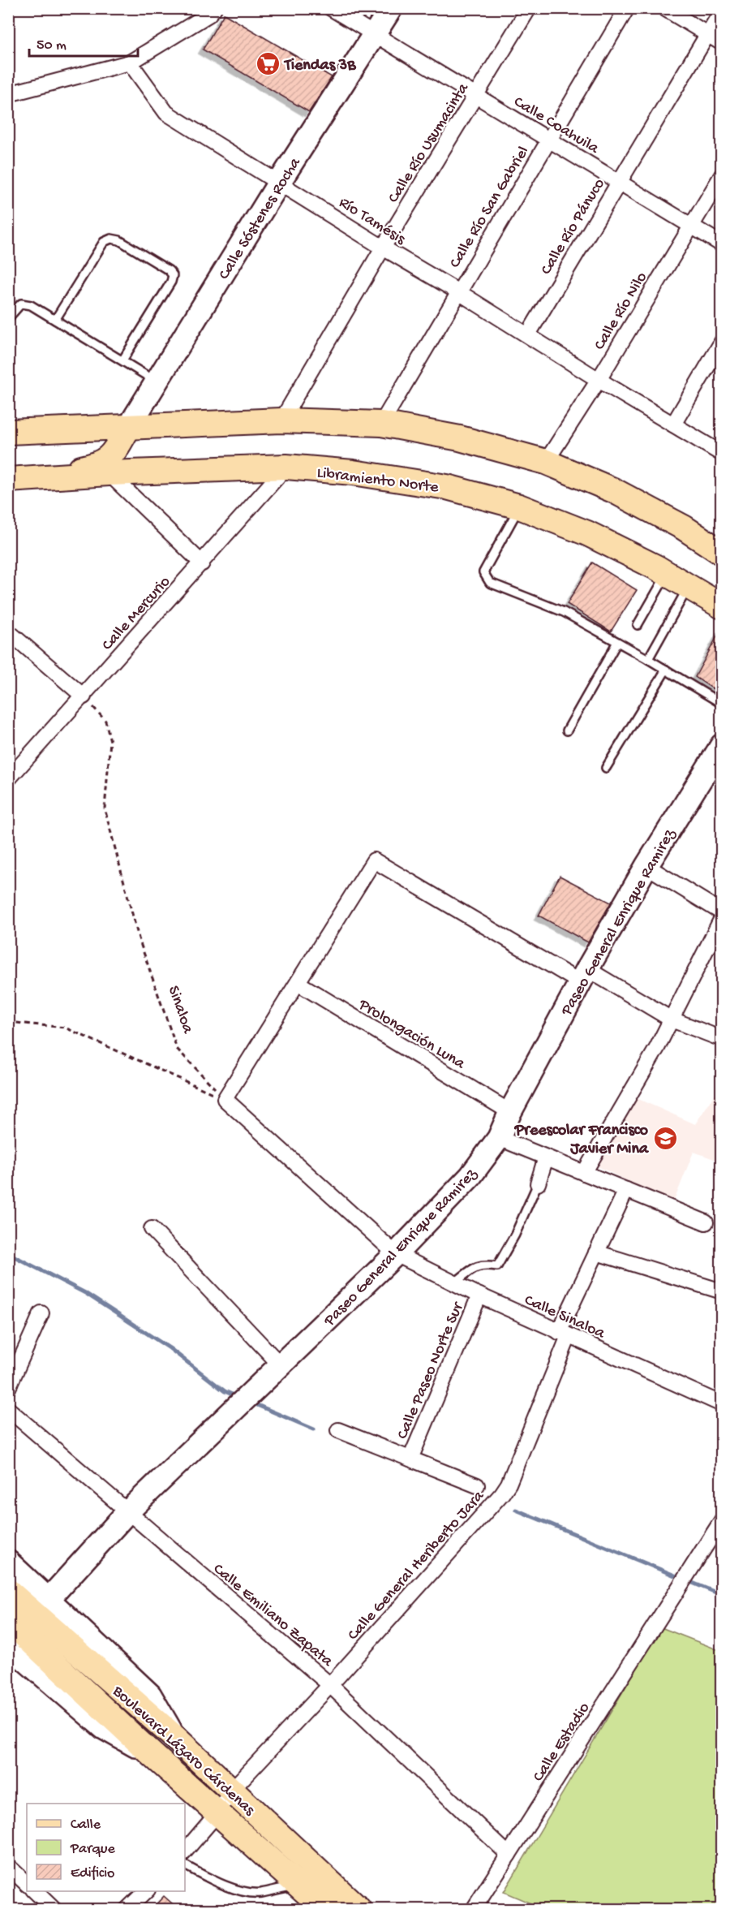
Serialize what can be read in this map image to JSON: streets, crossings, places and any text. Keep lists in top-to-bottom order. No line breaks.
{"streets":{"main road":["Libramiento Norte","Boulevard Lázaro Cárdenas"],"street":["Calle Coahuila","Calle Río Usumacinta","Calle Río San Gabriel","Calle Sóstenes Rocha","Río Tamésis","Calle Río Pánuco","Calle Río Nilo","Calle Mercurio","Paseo General Enrique Ramirez","Prolongación Luna","Calle Sinaloa","Calle Paseo Norte Sur","Calle General Heriberto Jara","Calle Emiliano Zapata","Calle Estadio"],"path":["Sinaloa"]},"crossings":[["Calle Coahuila","Calle Río Usumacinta"],["Calle Coahuila","Calle Río San Gabriel"],["Calle Coahuila","Calle Sóstenes Rocha"],["Calle Coahuila","Calle Río Pánuco"],["Calle Coahuila","Calle Río Nilo"],["Calle Río Usumacinta","Río Tamésis"],["Calle Río San Gabriel","Río Tamésis"],["Calle Sóstenes Rocha","Río Tamésis"],["Río Tamésis","Calle Río Pánuco"],["Río Tamésis","Calle Río Nilo"],["Libramiento Norte","Calle Mercurio"],["Calle Mercurio","Sinaloa"],["Paseo General Enrique Ramirez","Prolongación Luna"],["Paseo General Enrique Ramirez","Calle Sinaloa"],["Paseo General Enrique Ramirez","Calle Emiliano Zapata"],["Paseo General Enrique Ramirez","Boulevard Lázaro Cárdenas"],["Calle Sinaloa","Calle Paseo Norte Sur"],["Calle Sinaloa","Calle General Heriberto Jara"],["Calle General Heriberto Jara","Calle Emiliano Zapata"],["Calle General Heriberto Jara","Boulevard Lázaro Cárdenas"],["Calle Emiliano Zapata","Calle Estadio"]],"places":{"supermarket":["Tiendas 3B"],"school or university":["Preescolar Francisco Javier Mina"]},"legend":["Calle","Parque","Edificio"],"scale_bar":"50 m"}
